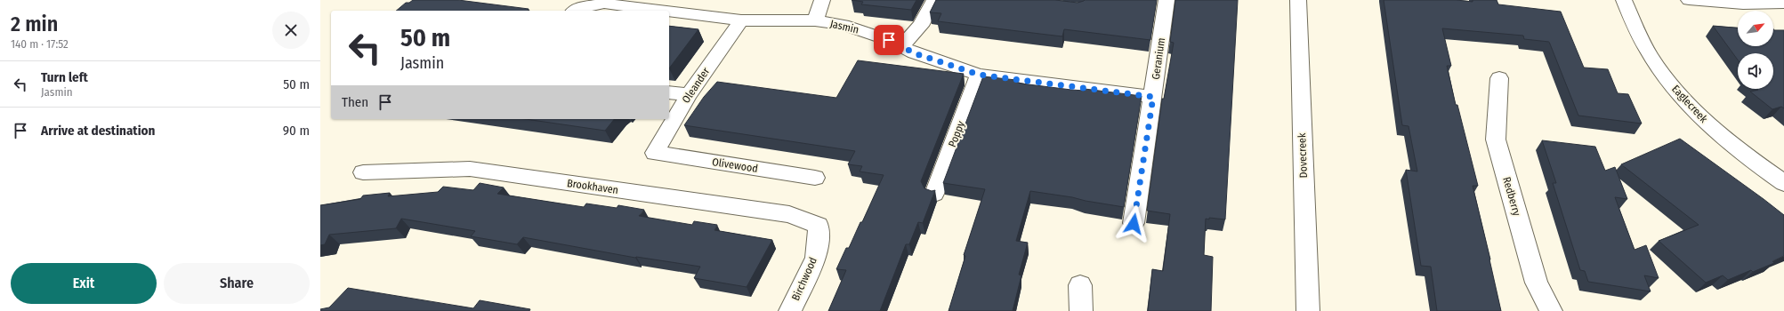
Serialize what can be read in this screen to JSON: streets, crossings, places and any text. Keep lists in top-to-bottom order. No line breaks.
{"streets":{"street":["Jasmin","Geranium","Oleander","Eaglecreek","Poppy","Dovecreek","Olivewood","Brookhaven","Redberry","Birchwood"]},"crossings":[["Jasmin","Geranium"],["Jasmin","Oleander"],["Jasmin","Poppy"],["Oleander","Olivewood"],["Brookhaven","Birchwood"]],"north":"top right","page":{"heading":["2 min","140 m · 17:52"],"turn":["50 m","Jasmin"],"list":[{"name":"Turn left","note":"Jasmin","value":"50 m"},{"name":"Arrive at destination","value":"90 m"}],"then":"Then","buttons":["Exit","Share"]}}
